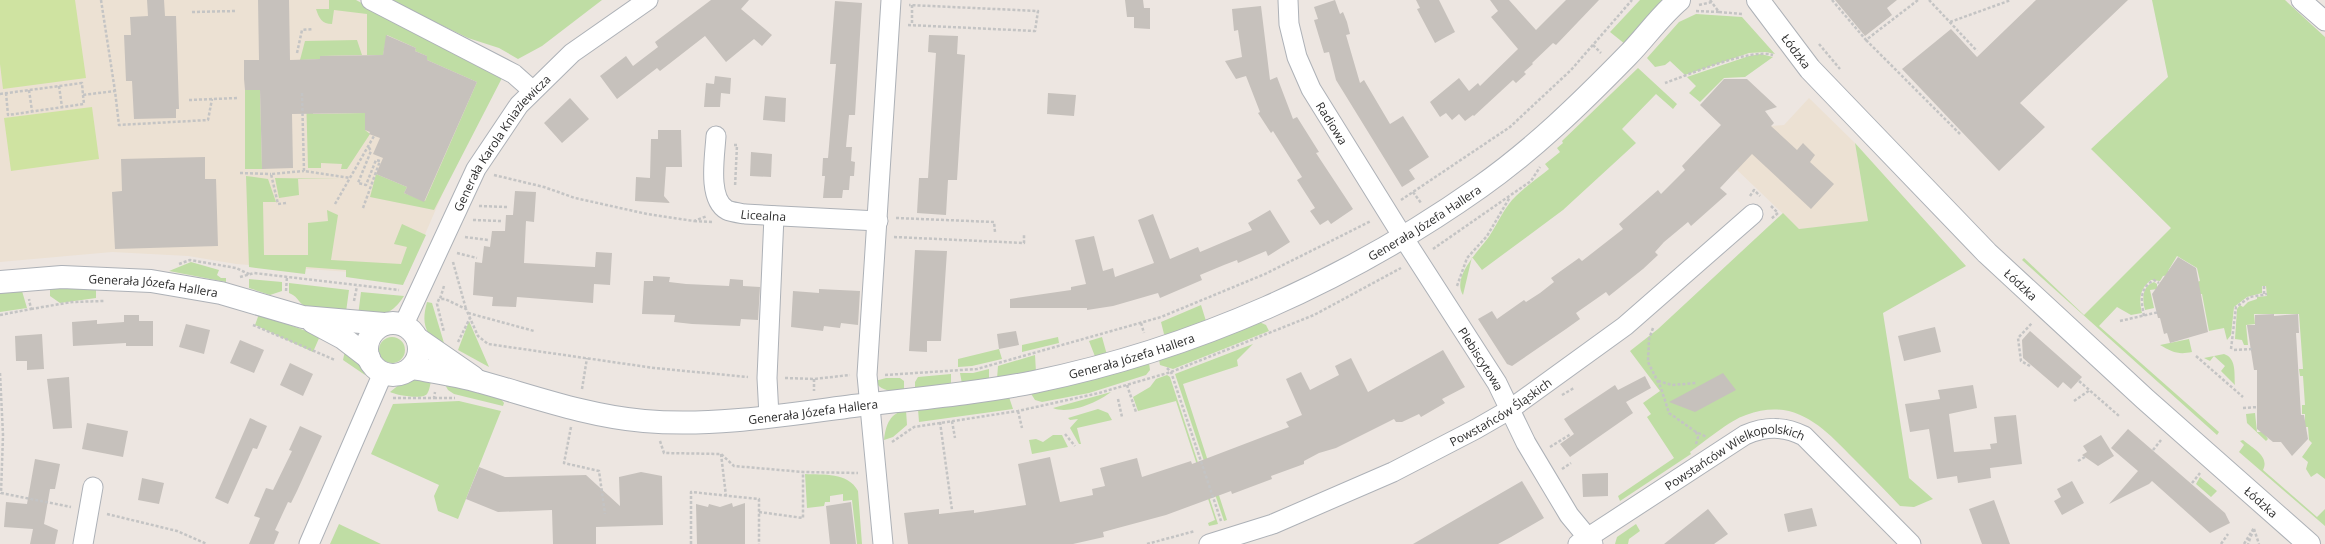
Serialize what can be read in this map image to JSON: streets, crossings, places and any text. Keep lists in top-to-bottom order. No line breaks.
{"streets":{"street":["Łódzka","Radiowa","Generała Karola Kniaziewicza","Licealna","Generała Józefa Hallera","Plebiscytowa","Powstańców Śląskich","Powstańców Wielkopolskich"]},"crossings":[["Radiowa","Generała Józefa Hallera"],["Radiowa","Plebiscytowa"],["Generała Karola Kniaziewicza","Generała Józefa Hallera"],["Generała Józefa Hallera","Plebiscytowa"],["Plebiscytowa","Powstańców Śląskich"],["Plebiscytowa","Powstańców Wielkopolskich"]]}
